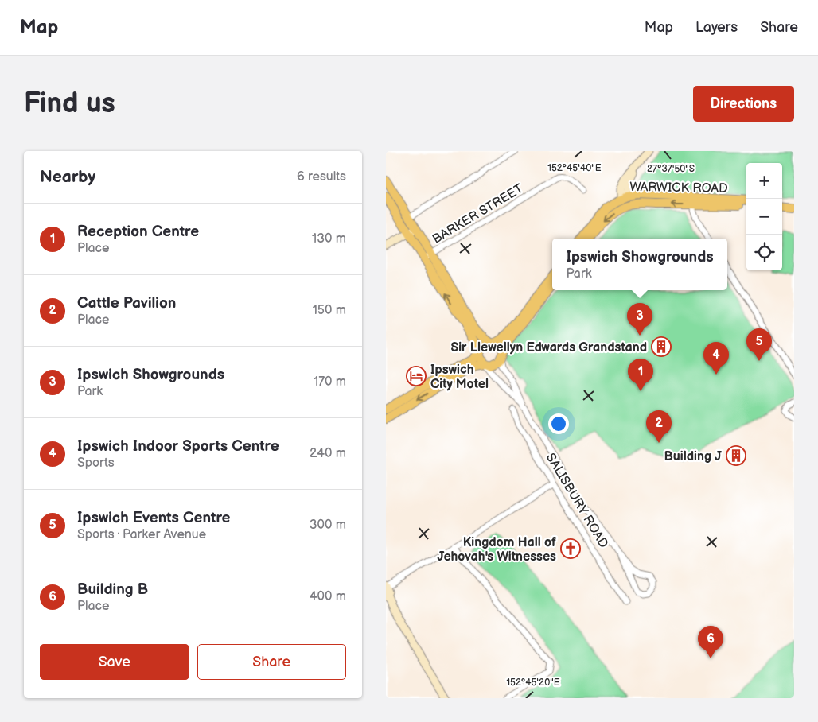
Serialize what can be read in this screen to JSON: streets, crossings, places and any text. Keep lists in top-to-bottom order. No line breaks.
{"streets":{"main road":["WARWICK ROAD"],"street":["BARKER STREET","SALISBURY ROAD"]},"places":{"building":["Sir Llewellyn Edwards Grandstand","Building J"],"hotel":["Ipswich City Motel"],"church":["Kingdom Hall of Jehovah's Witnesses"]},"page":{"header":"Map","nav":["Map","Layers","Share"],"buttons":["Directions",["Save","Share"]],"title":"Find us","heading":["Nearby","6 results"],"map_buttons":["+","−"],"list":[{"mark":"1","name":"Reception Centre","note":"Place","value":"130 m"},{"mark":"2","name":"Cattle Pavilion","note":"Place","value":"150 m"},{"mark":"3","name":"Ipswich Showgrounds","note":"Park","value":"170 m"},{"mark":"4","name":"Ipswich Indoor Sports Centre","note":"Sports","value":"240 m"},{"mark":"5","name":"Ipswich Events Centre","note":"Sports · Parker Avenue","value":"300 m"},{"mark":"6","name":"Building B","note":"Place","value":"400 m"}],"popup":["Ipswich Showgrounds","Park"],"pins":["3","5","4","1","2","6"]},"coordinates":["152°45'40\"E","27°37'50\"S","152°45'20\"E"]}
